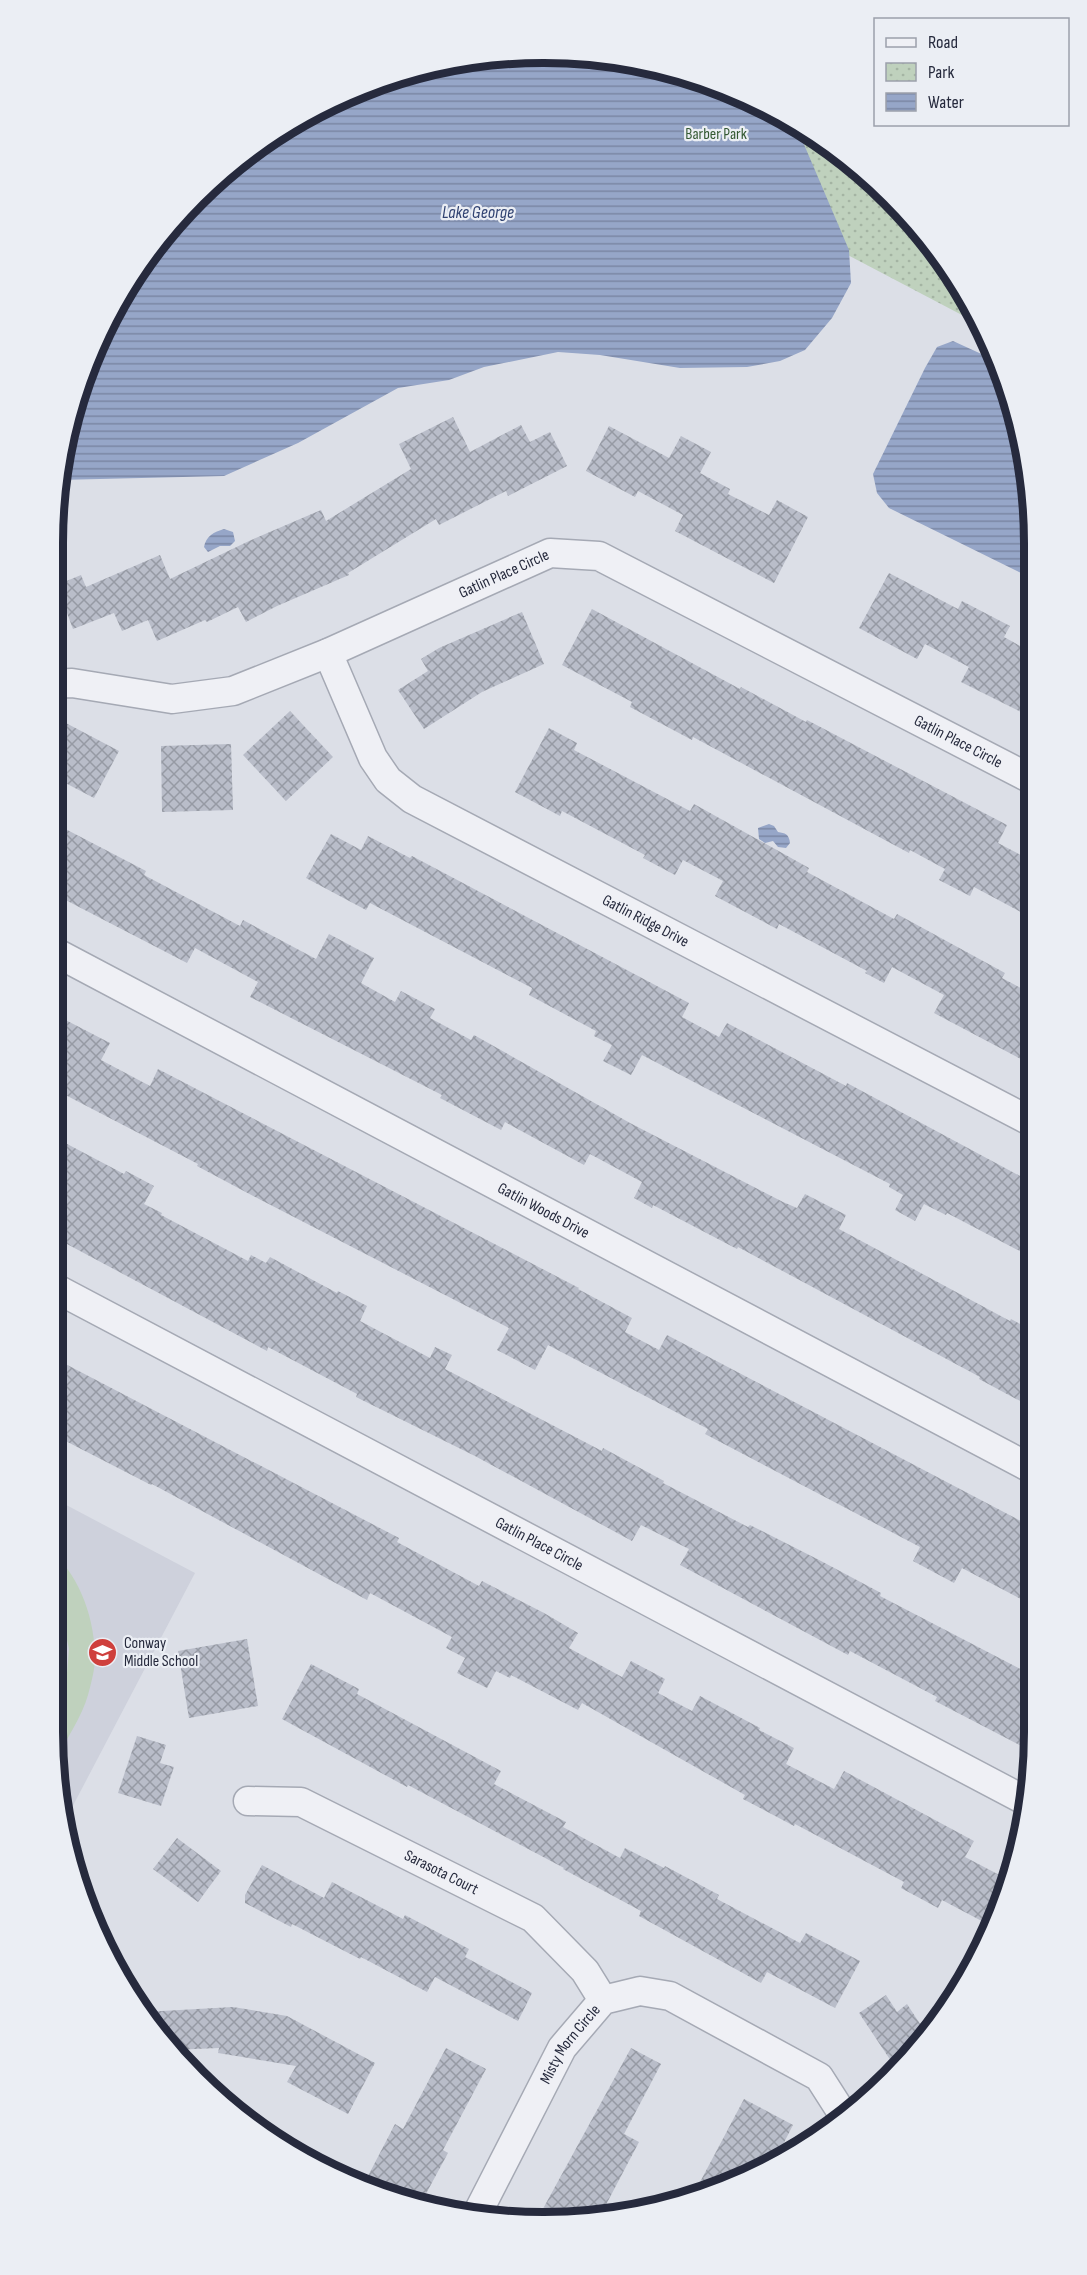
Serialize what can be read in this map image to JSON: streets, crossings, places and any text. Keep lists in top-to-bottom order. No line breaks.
{"streets":{"street":["Gatlin Place Circle","Gatlin Ridge Drive","Gatlin Woods Drive","Sarasota Court","Misty Morn Circle"]},"crossings":[["Gatlin Place Circle","Gatlin Ridge Drive"],["Sarasota Court","Misty Morn Circle"]],"water":["Lake George"],"parks":["Barber Park"],"places":{"school or university":["Conway Middle School"]},"legend":["Road","Park","Water"]}
